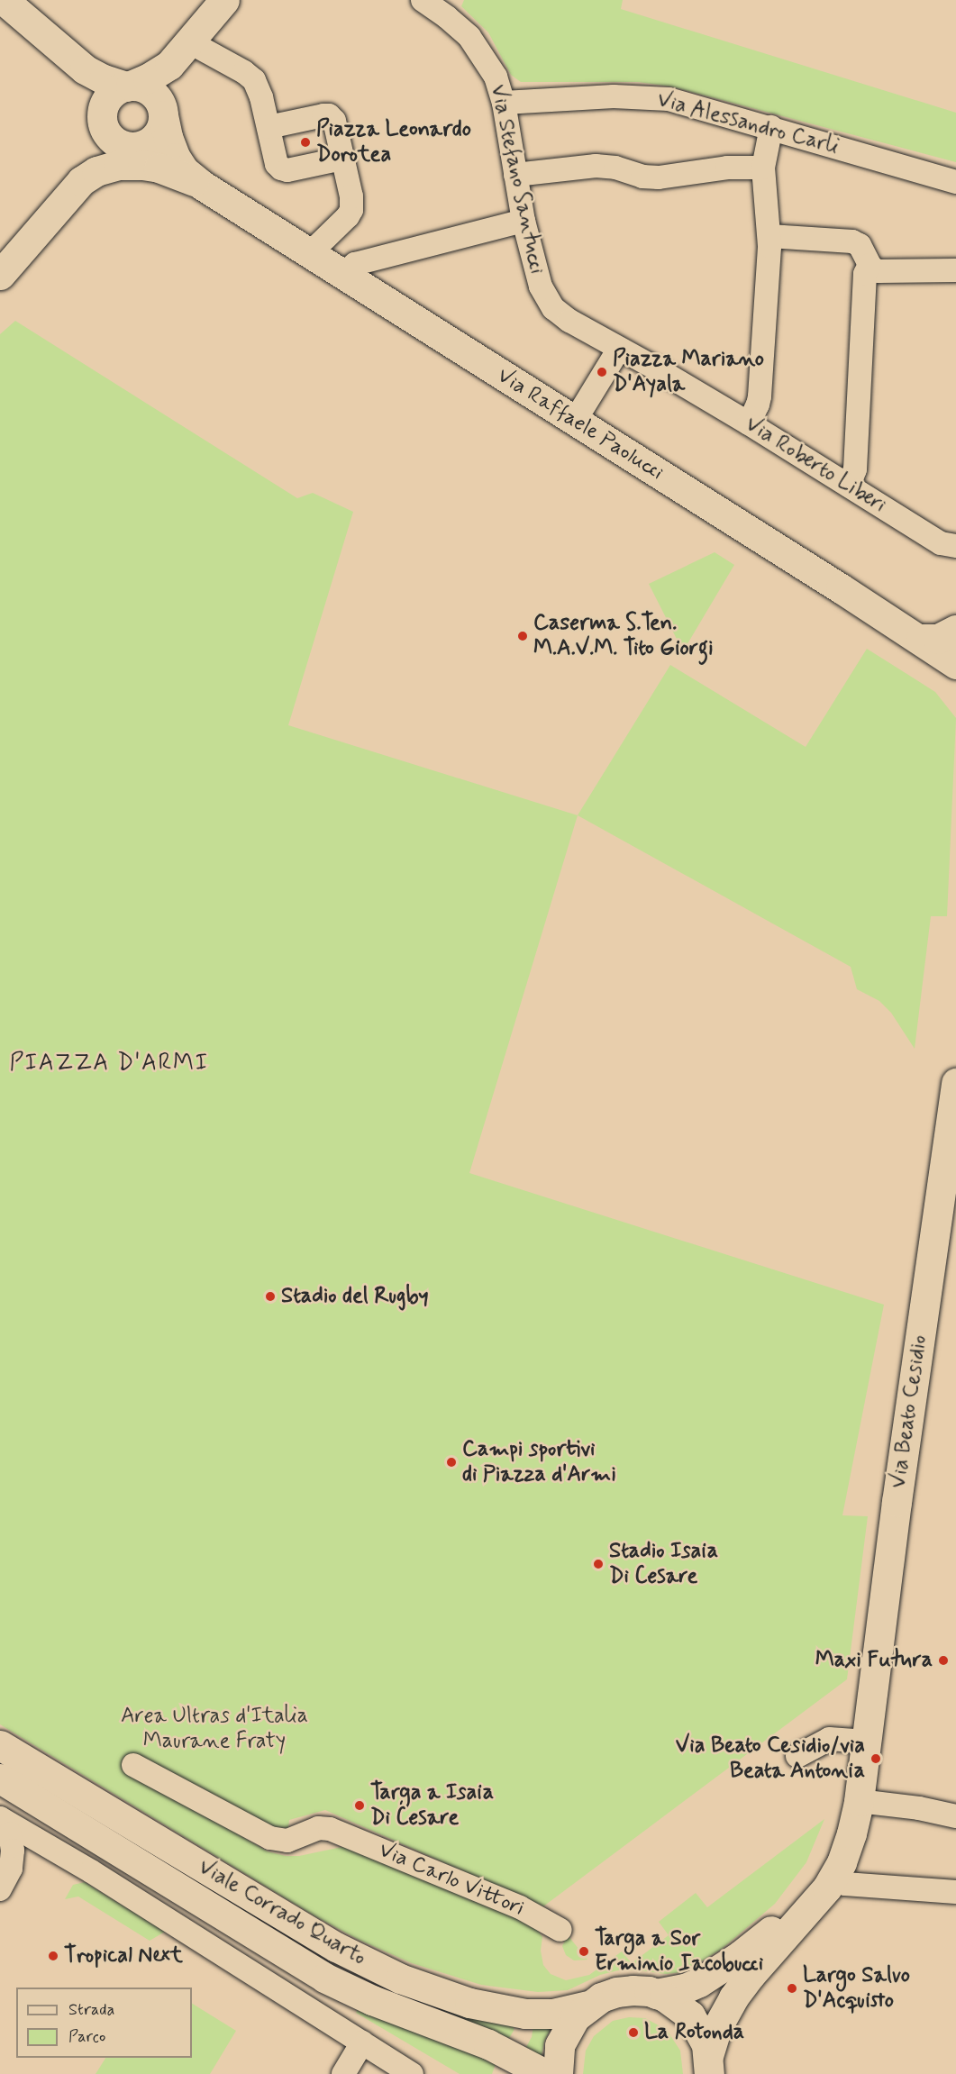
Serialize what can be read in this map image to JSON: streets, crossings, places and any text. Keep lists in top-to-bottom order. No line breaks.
{"streets":{"main road":["Via Raffaele Paolucci","Via Beato Cesidio","Viale Corrado Quarto"],"street":["Via Alessandro Carli","Via Stefano Santucci","Via Roberto Liberi","Via Carlo Vittori"]},"crossings":[["Via Alessandro Carli","Via Stefano Santucci"],["Via Stefano Santucci","Via Roberto Liberi"]],"districts":["PIAZZA D'ARMI"],"parks":["Area Ultras d'Italia Maurane Fraty"],"places":["Piazza Leonardo Dorotea","Piazza Mariano D'Ayala","Caserma S.Ten. M.A.V.M. Tito Giorgi","Stadio del Rugby","Campi sportivi di Piazza d'Armi","Stadio Isaia Di Cesare","Maxi Futura","Via Beato Cesidio/via Beata Antonia","Targa a Isaia Di Cesare","Targa a Sor Erminio Iacobucci","Tropical Next","Largo Salvo D'Acquisto","La Rotonda"],"legend":["Strada","Parco"]}
